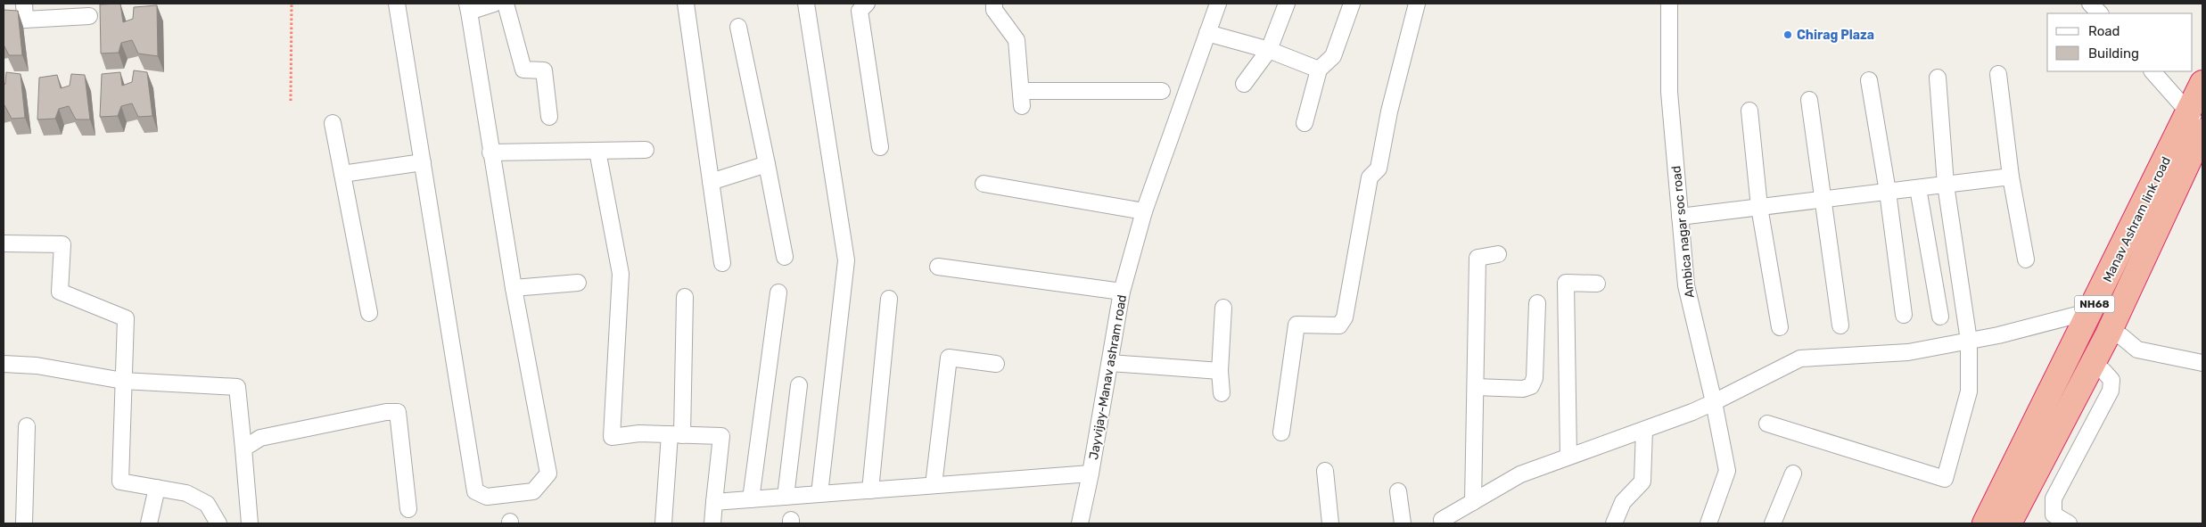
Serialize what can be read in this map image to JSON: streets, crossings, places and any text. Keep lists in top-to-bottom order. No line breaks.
{"streets":{"highway":["Manav Ashram link road","NH68"],"street":["Ambica nagar soc road","Jayvijay-Manav ashram road"]},"places":["Chirag Plaza"],"legend":["Road","Building"]}
